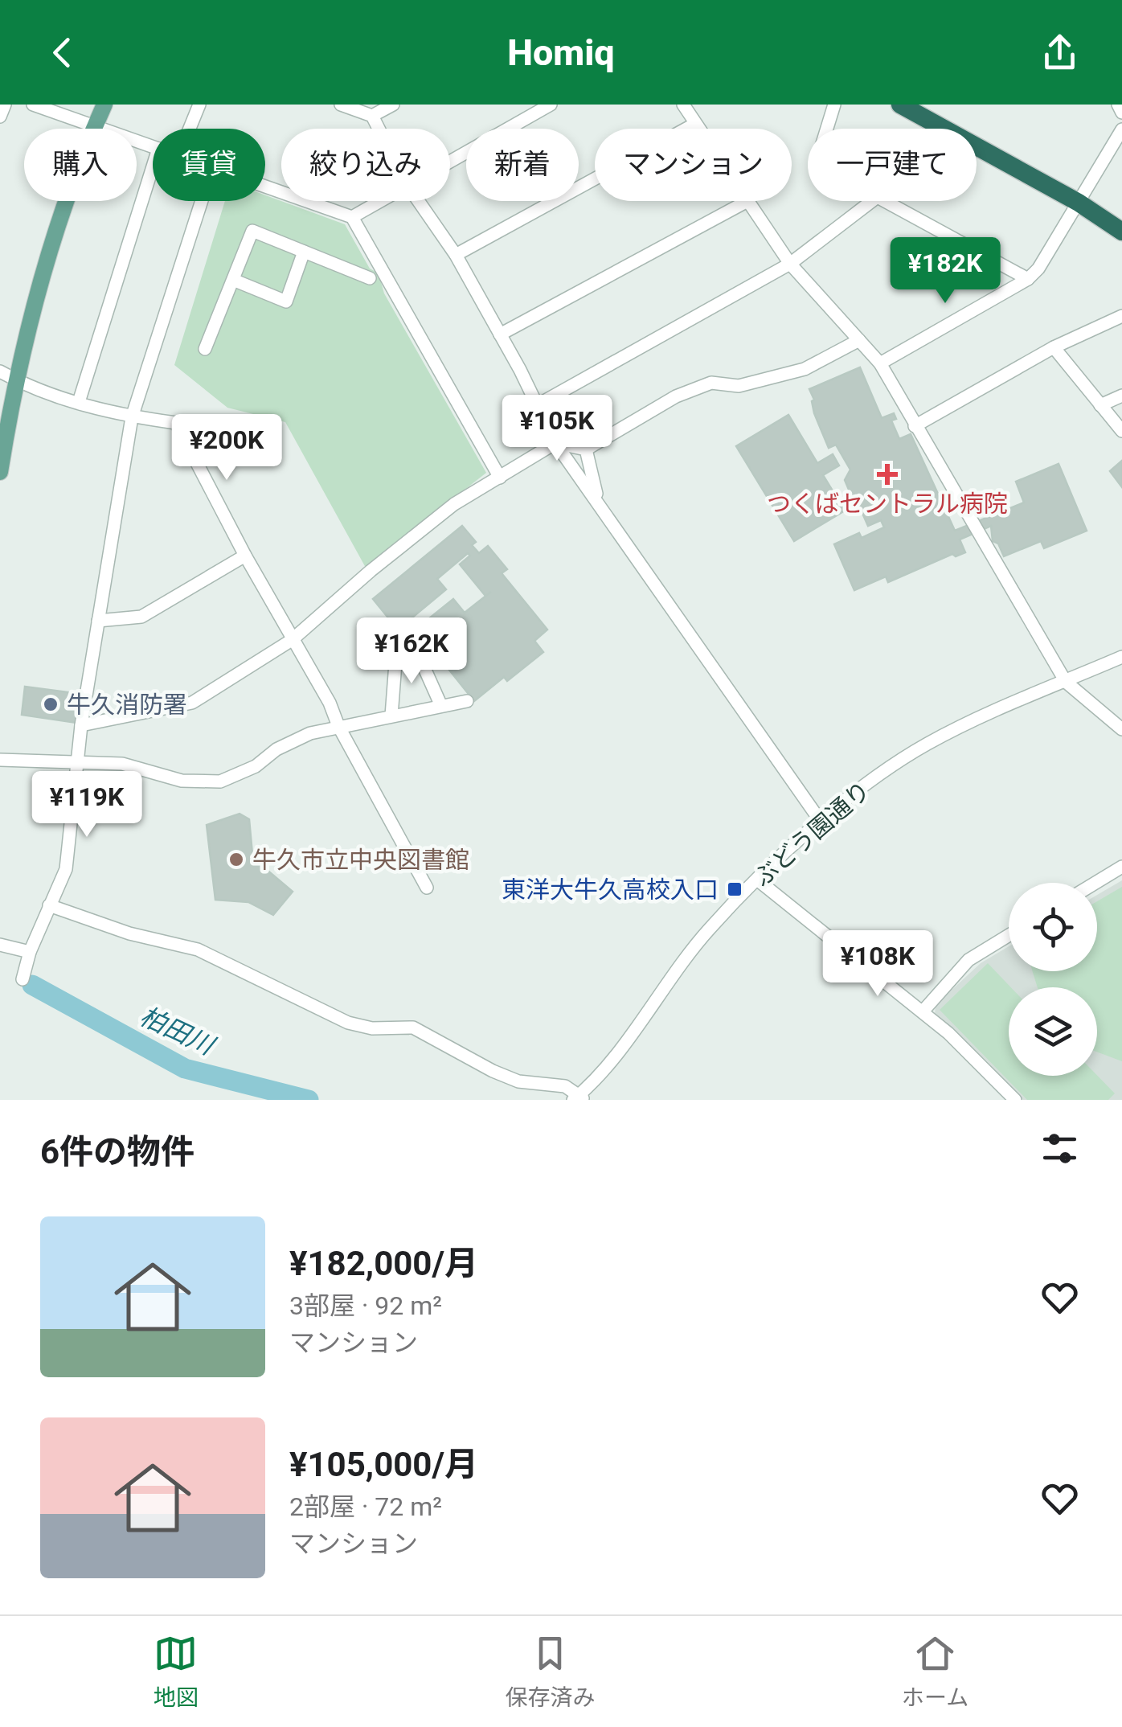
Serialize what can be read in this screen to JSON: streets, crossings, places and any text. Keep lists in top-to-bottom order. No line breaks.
{"streets":{"street":["ぶどう園通り"]},"water":["柏田川"],"places":{"health":["つくばセントラル病院"],"other":["牛久消防署","牛久市立中央図書館"],"transit":["東洋大牛久高校入口"]},"page":{"header":"Homiq","chip":["購入","賃貸","絞り込み","新着","マンション","一戸建て"],"price":["¥182K","¥105K","¥200K","¥162K","¥119K","¥108K"],"heading":"6件の物件","list":[{"name":"¥182,000/月","note":"3部屋 · 92 m² · マンション"},{"name":"¥105,000/月","note":"2部屋 · 72 m² · マンション"}],"tabs":["地図","保存済み","ホーム"]}}
